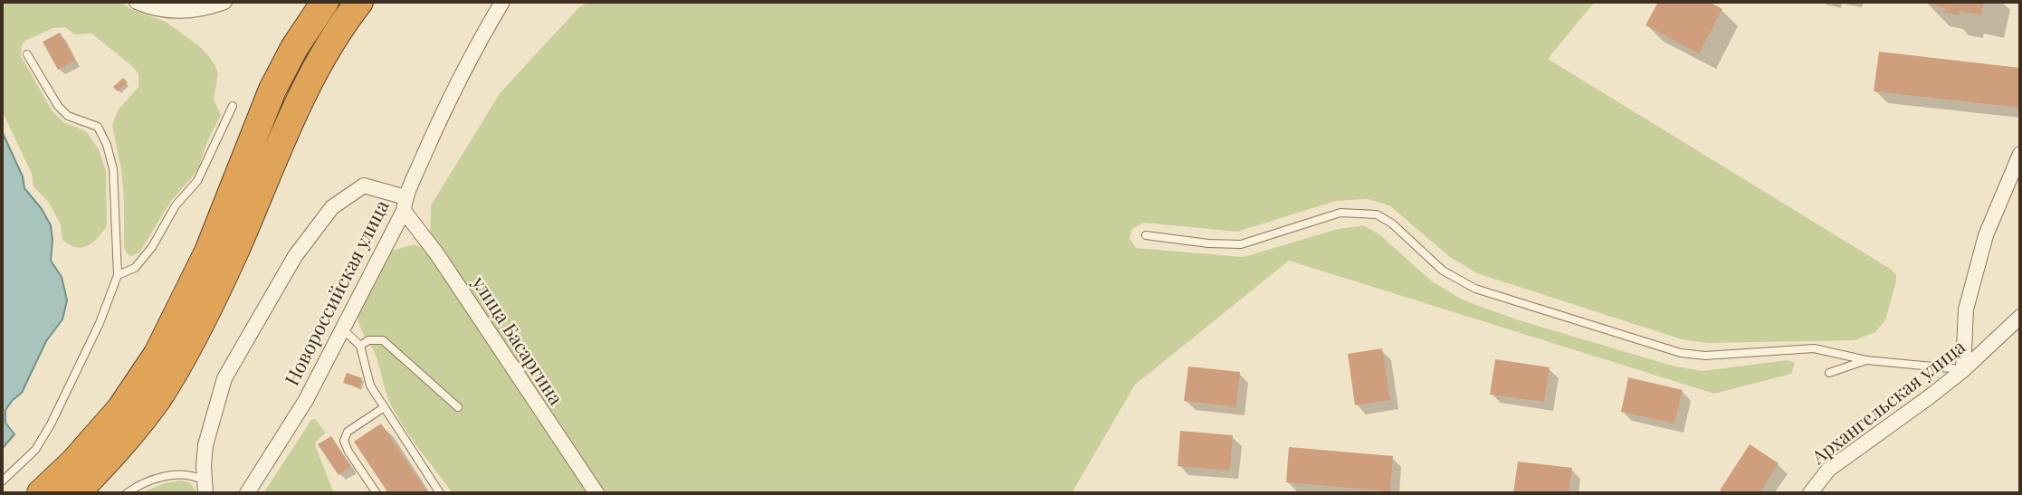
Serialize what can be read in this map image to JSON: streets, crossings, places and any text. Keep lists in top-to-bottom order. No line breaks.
{"streets":{"street":["Новороссийская улица","улица Басаргина","Архангельская улица"]},"crossings":[["Новороссийская улица","улица Басаргина"]]}
